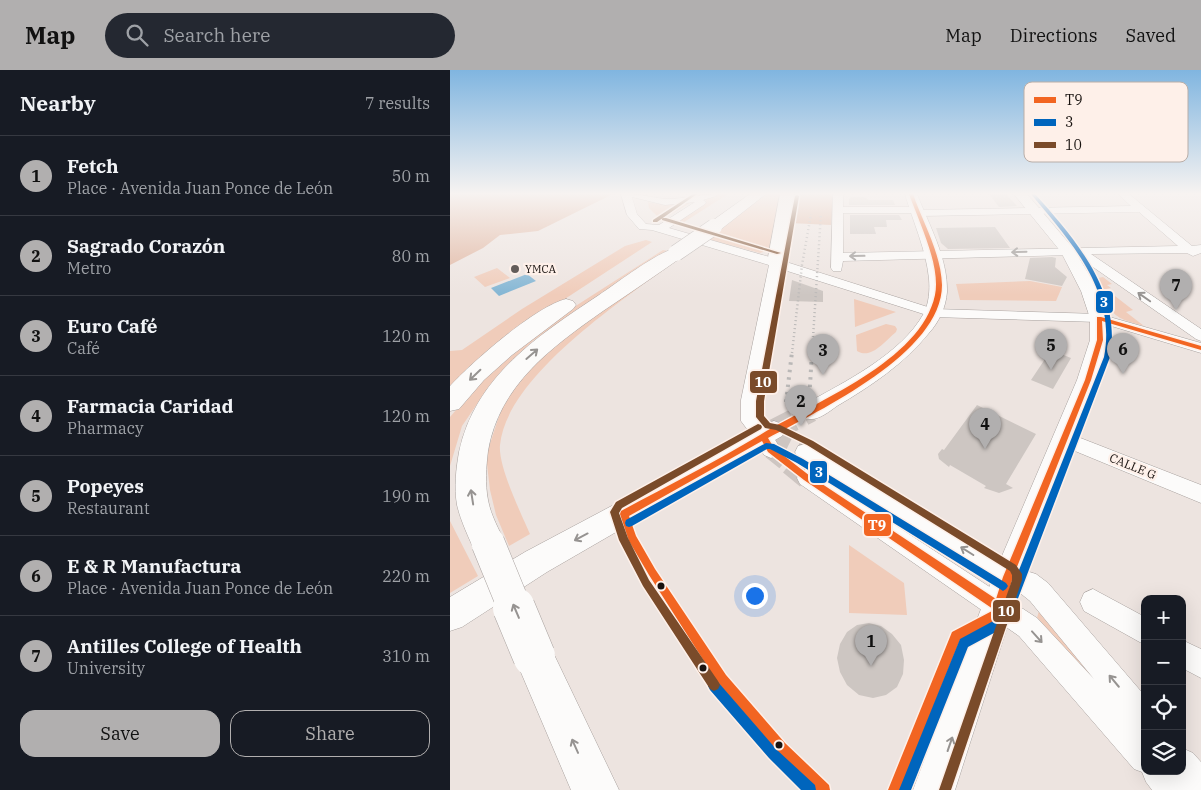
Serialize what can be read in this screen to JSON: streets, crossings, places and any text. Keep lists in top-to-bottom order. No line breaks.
{"streets":{"street":["CALLE G"]},"places":["YMCA"],"lines":["transit line T9","transit line 3","transit line 10"],"legend":["T9","3","10"],"page":{"header":"Map","search":"Search here","nav":["Map","Directions","Saved"],"heading":["Nearby","7 results"],"list":[{"mark":"1","name":"Fetch","note":"Place · Avenida Juan Ponce de León","value":"50 m"},{"mark":"2","name":"Sagrado Corazón","note":"Metro","value":"80 m"},{"mark":"3","name":"Euro Café","note":"Café","value":"120 m"},{"mark":"4","name":"Farmacia Caridad","note":"Pharmacy","value":"120 m"},{"mark":"5","name":"Popeyes","note":"Restaurant","value":"190 m"},{"mark":"6","name":"E & R Manufactura","note":"Place · Avenida Juan Ponce de León","value":"220 m"},{"mark":"7","name":"Antilles College of Health","note":"University","value":"310 m"}],"pins":["7","5","6","3","2","4","1"],"map_buttons":["+","−"],"buttons":["Save","Share"]}}
